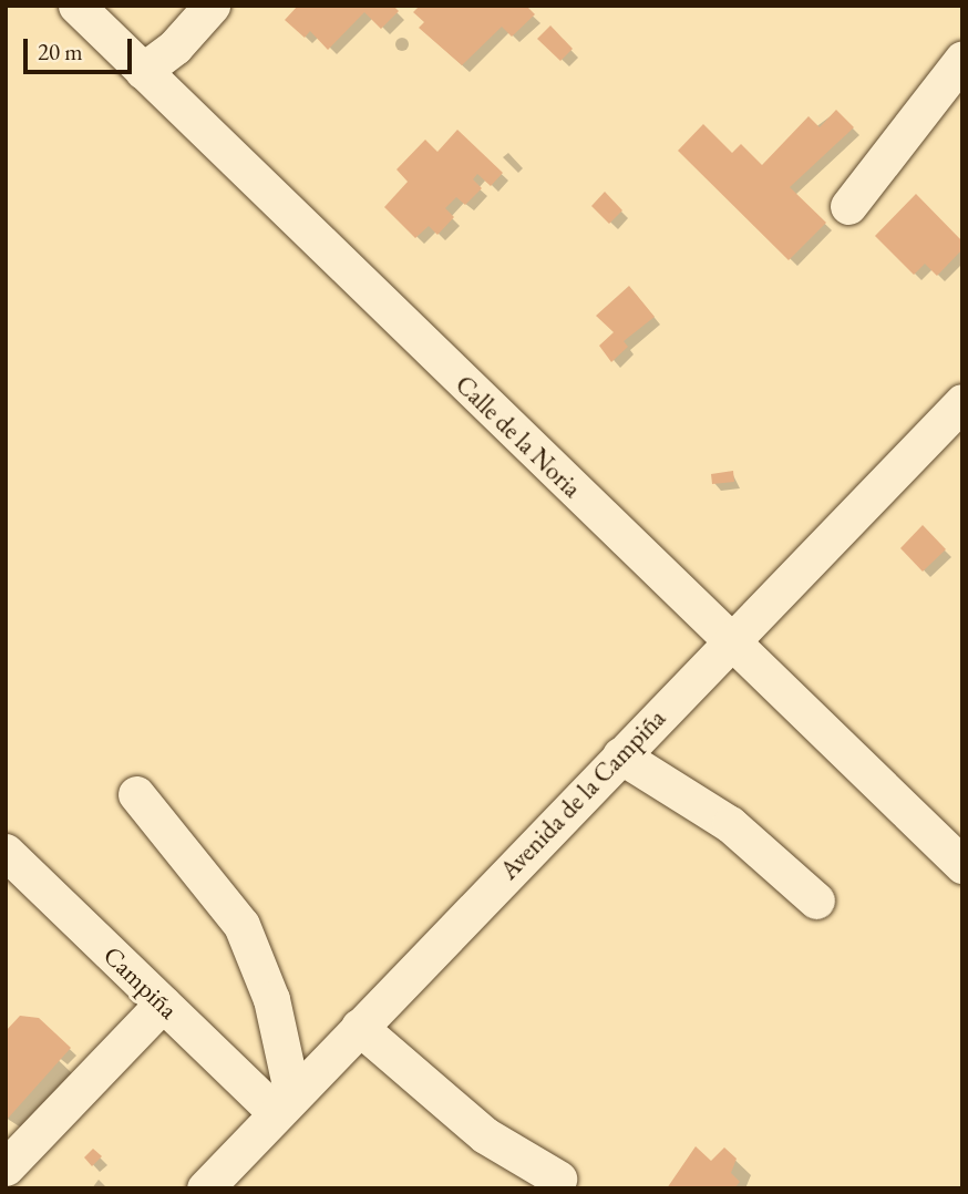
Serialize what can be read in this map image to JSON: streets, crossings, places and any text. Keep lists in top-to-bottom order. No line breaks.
{"streets":{"street":["Calle de la Noria","Avenida de la Campiña","Campiña"]},"crossings":[["Calle de la Noria","Avenida de la Campiña"],["Avenida de la Campiña","Campiña"]],"scale_bar":"20 m"}
